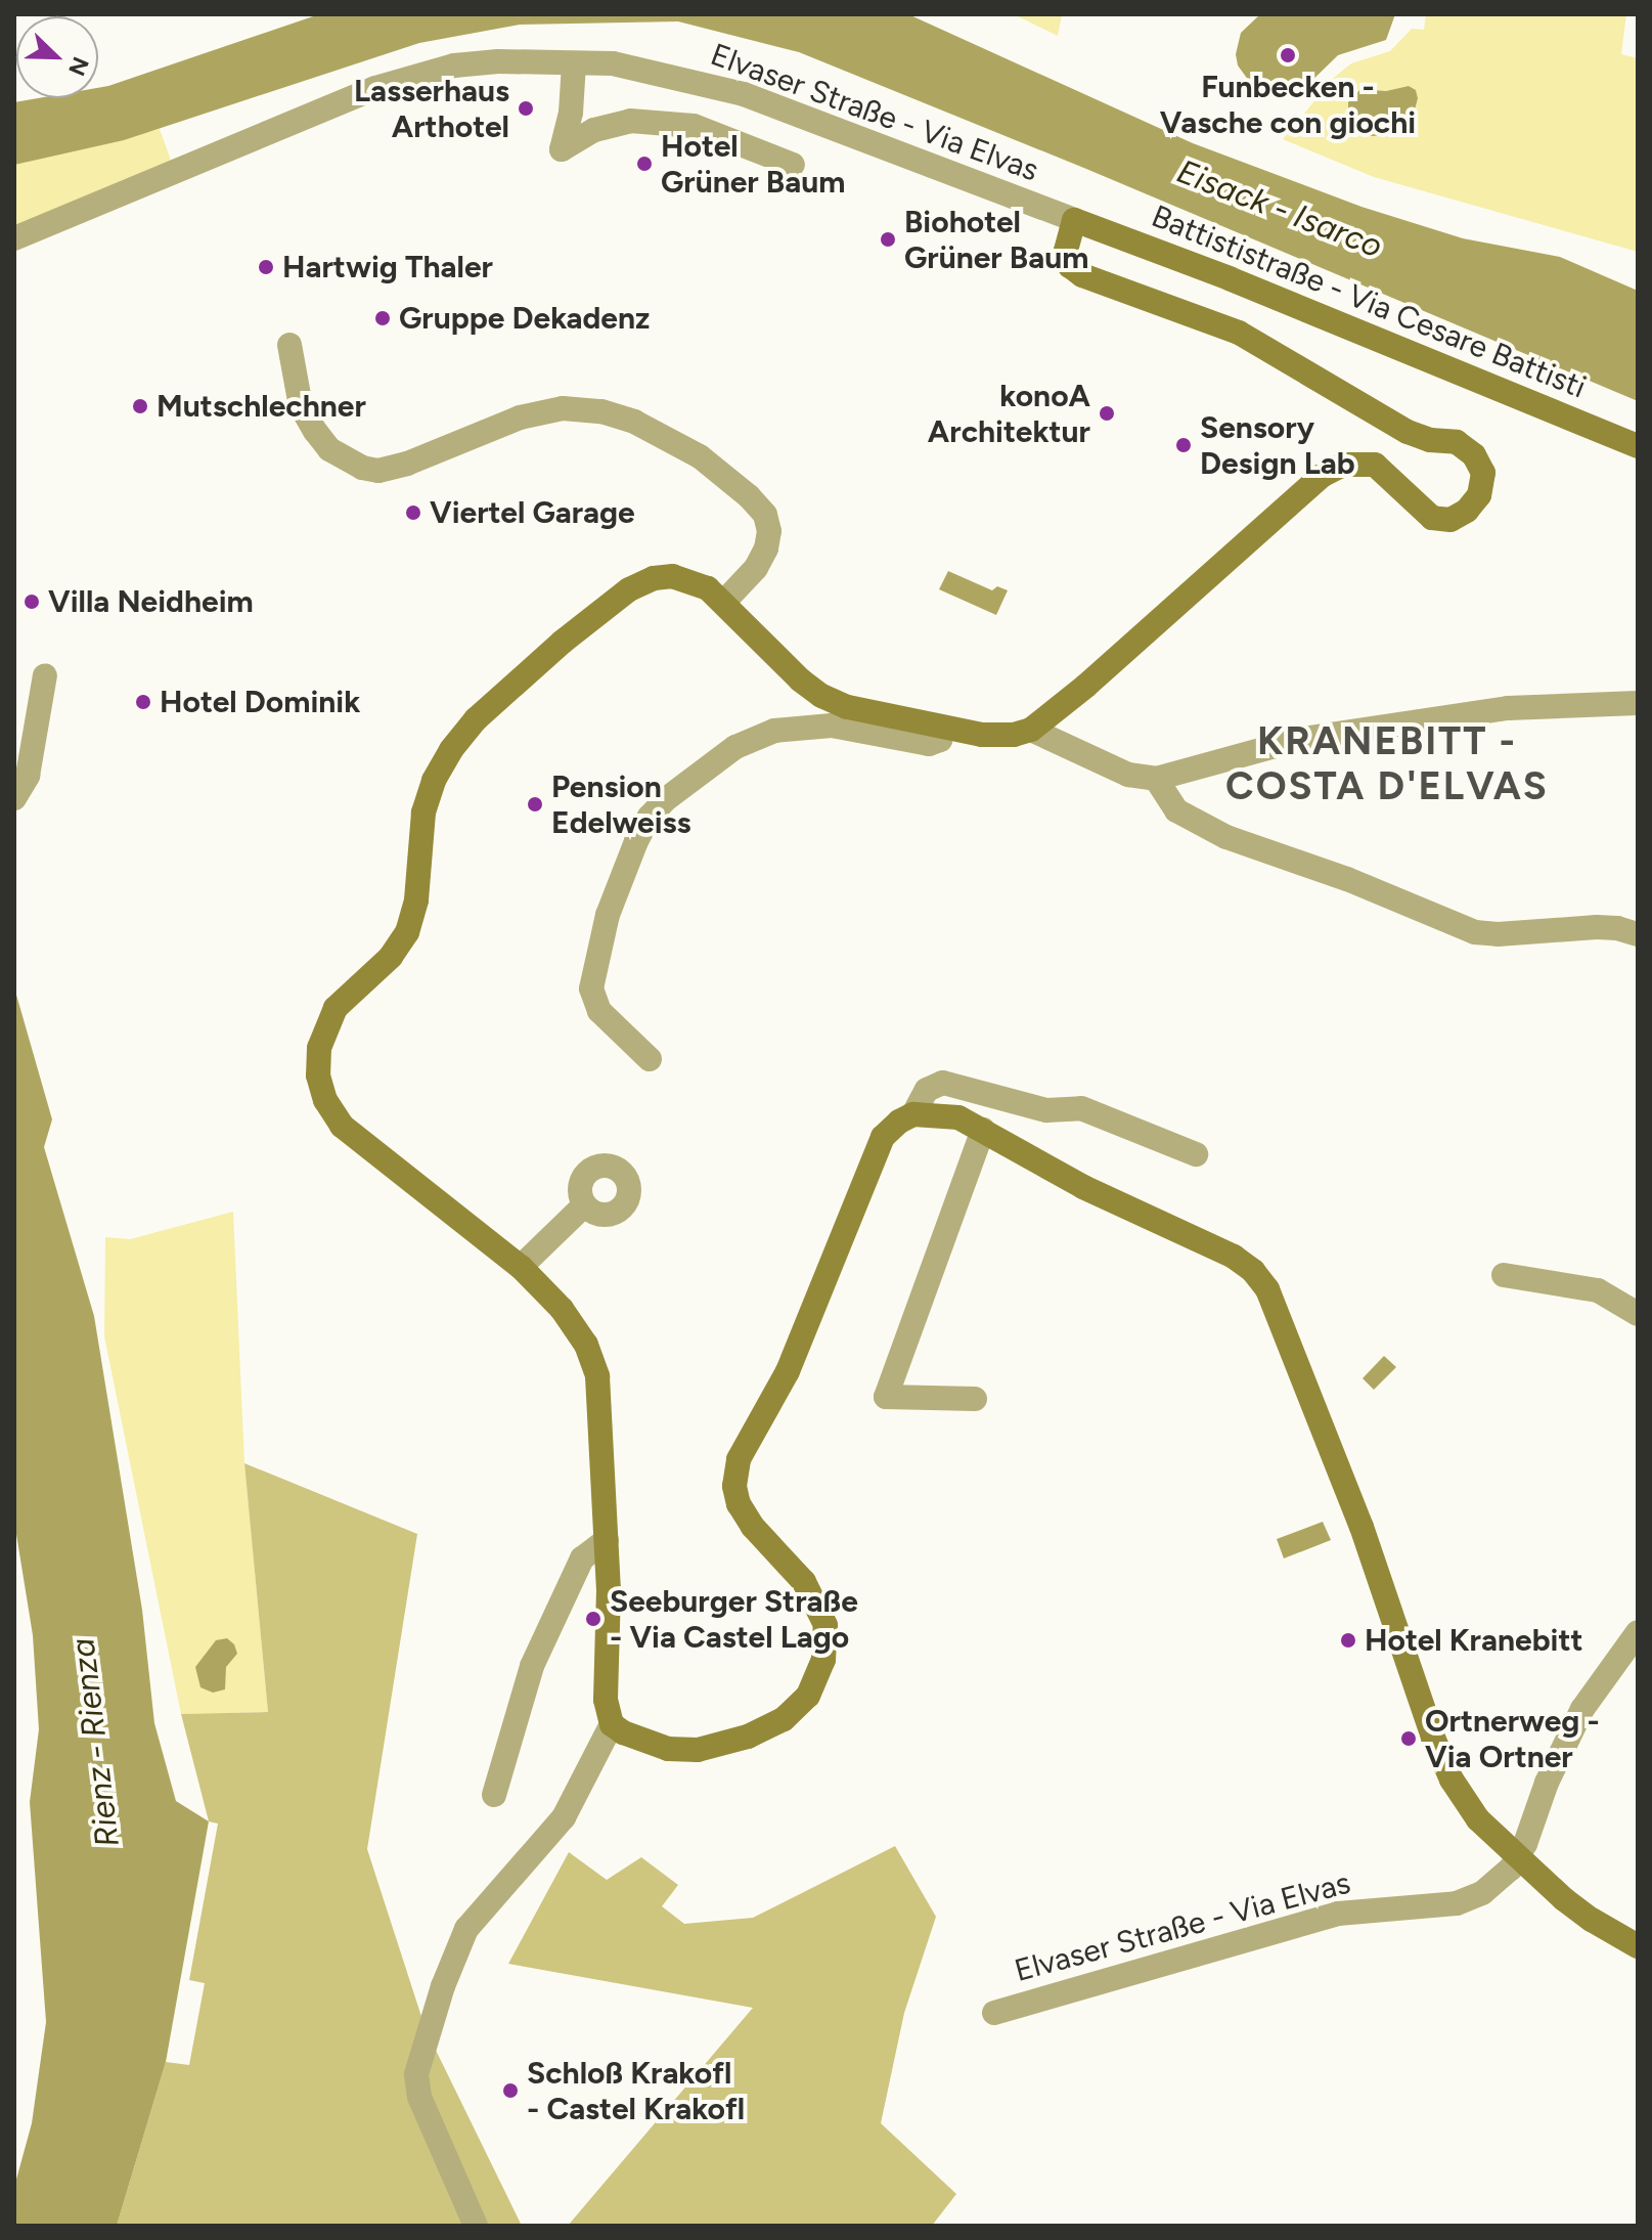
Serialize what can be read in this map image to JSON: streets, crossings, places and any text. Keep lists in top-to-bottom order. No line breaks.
{"streets":{"street":["Elvaser Straße - Via Elvas","Battististraße - Via Cesare Battisti"]},"crossings":[["Elvaser Straße - Via Elvas","Battististraße - Via Cesare Battisti"]],"districts":["KRANEBITT - COSTA D'ELVAS"],"water":["Eisack - Isarco","Rienz - Rienza"],"places":["Funbecken - Vasche con giochi","Lasserhaus Arthotel","Hotel Grüner Baum","Biohotel Grüner Baum","Hartwig Thaler","Gruppe Dekadenz","Mutschlechner","konoA Architektur","Sensory Design Lab","Viertel Garage","Villa Neidheim","Hotel Dominik","Pension Edelweiss","Seeburger Straße - Via Castel Lago","Hotel Kranebitt","Ortnerweg - Via Ortner","Schloß Krakofl - Castel Krakofl"],"north":"bottom right"}
